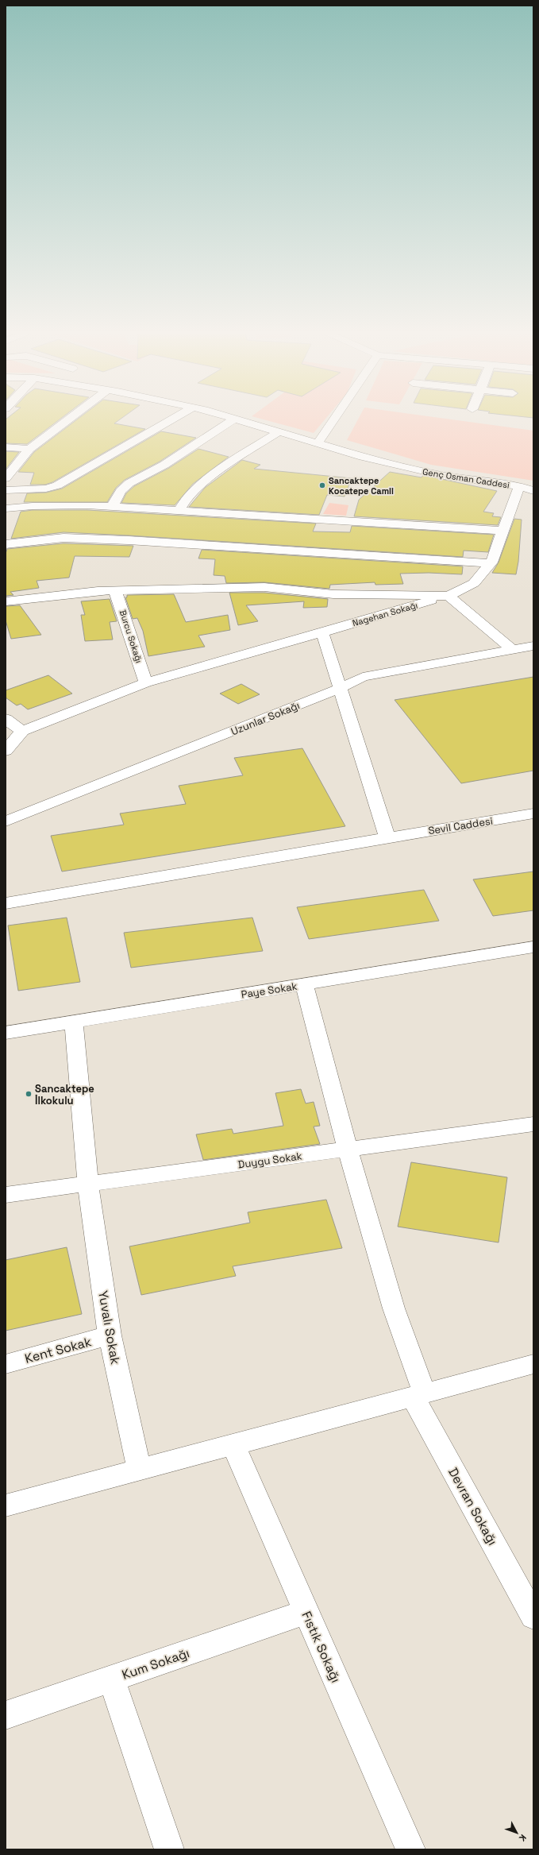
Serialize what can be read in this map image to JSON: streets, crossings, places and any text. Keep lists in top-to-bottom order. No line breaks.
{"streets":{"street":["Genç Osman Caddesi","Nagehan Sokağı","Burcu Sokağı","Uzunlar Sokağı","Sevil Caddesi","Paye Sokak","Duygu Sokak","Yuvalı Sokak","Kent Sokak","Devran Sokağı","Fıstık Sokağı","Kum Sokağı"]},"crossings":[["Genç Osman Caddesi","Nagehan Sokağı"],["Nagehan Sokağı","Burcu Sokağı"],["Paye Sokak","Yuvalı Sokak"],["Paye Sokak","Devran Sokağı"],["Duygu Sokak","Yuvalı Sokak"],["Duygu Sokak","Devran Sokağı"],["Yuvalı Sokak","Kent Sokak"],["Fıstık Sokağı","Kum Sokağı"]],"places":["Sancaktepe Kocatepe Camii","Sancaktepe İlkokulu"],"north":"bottom right"}
